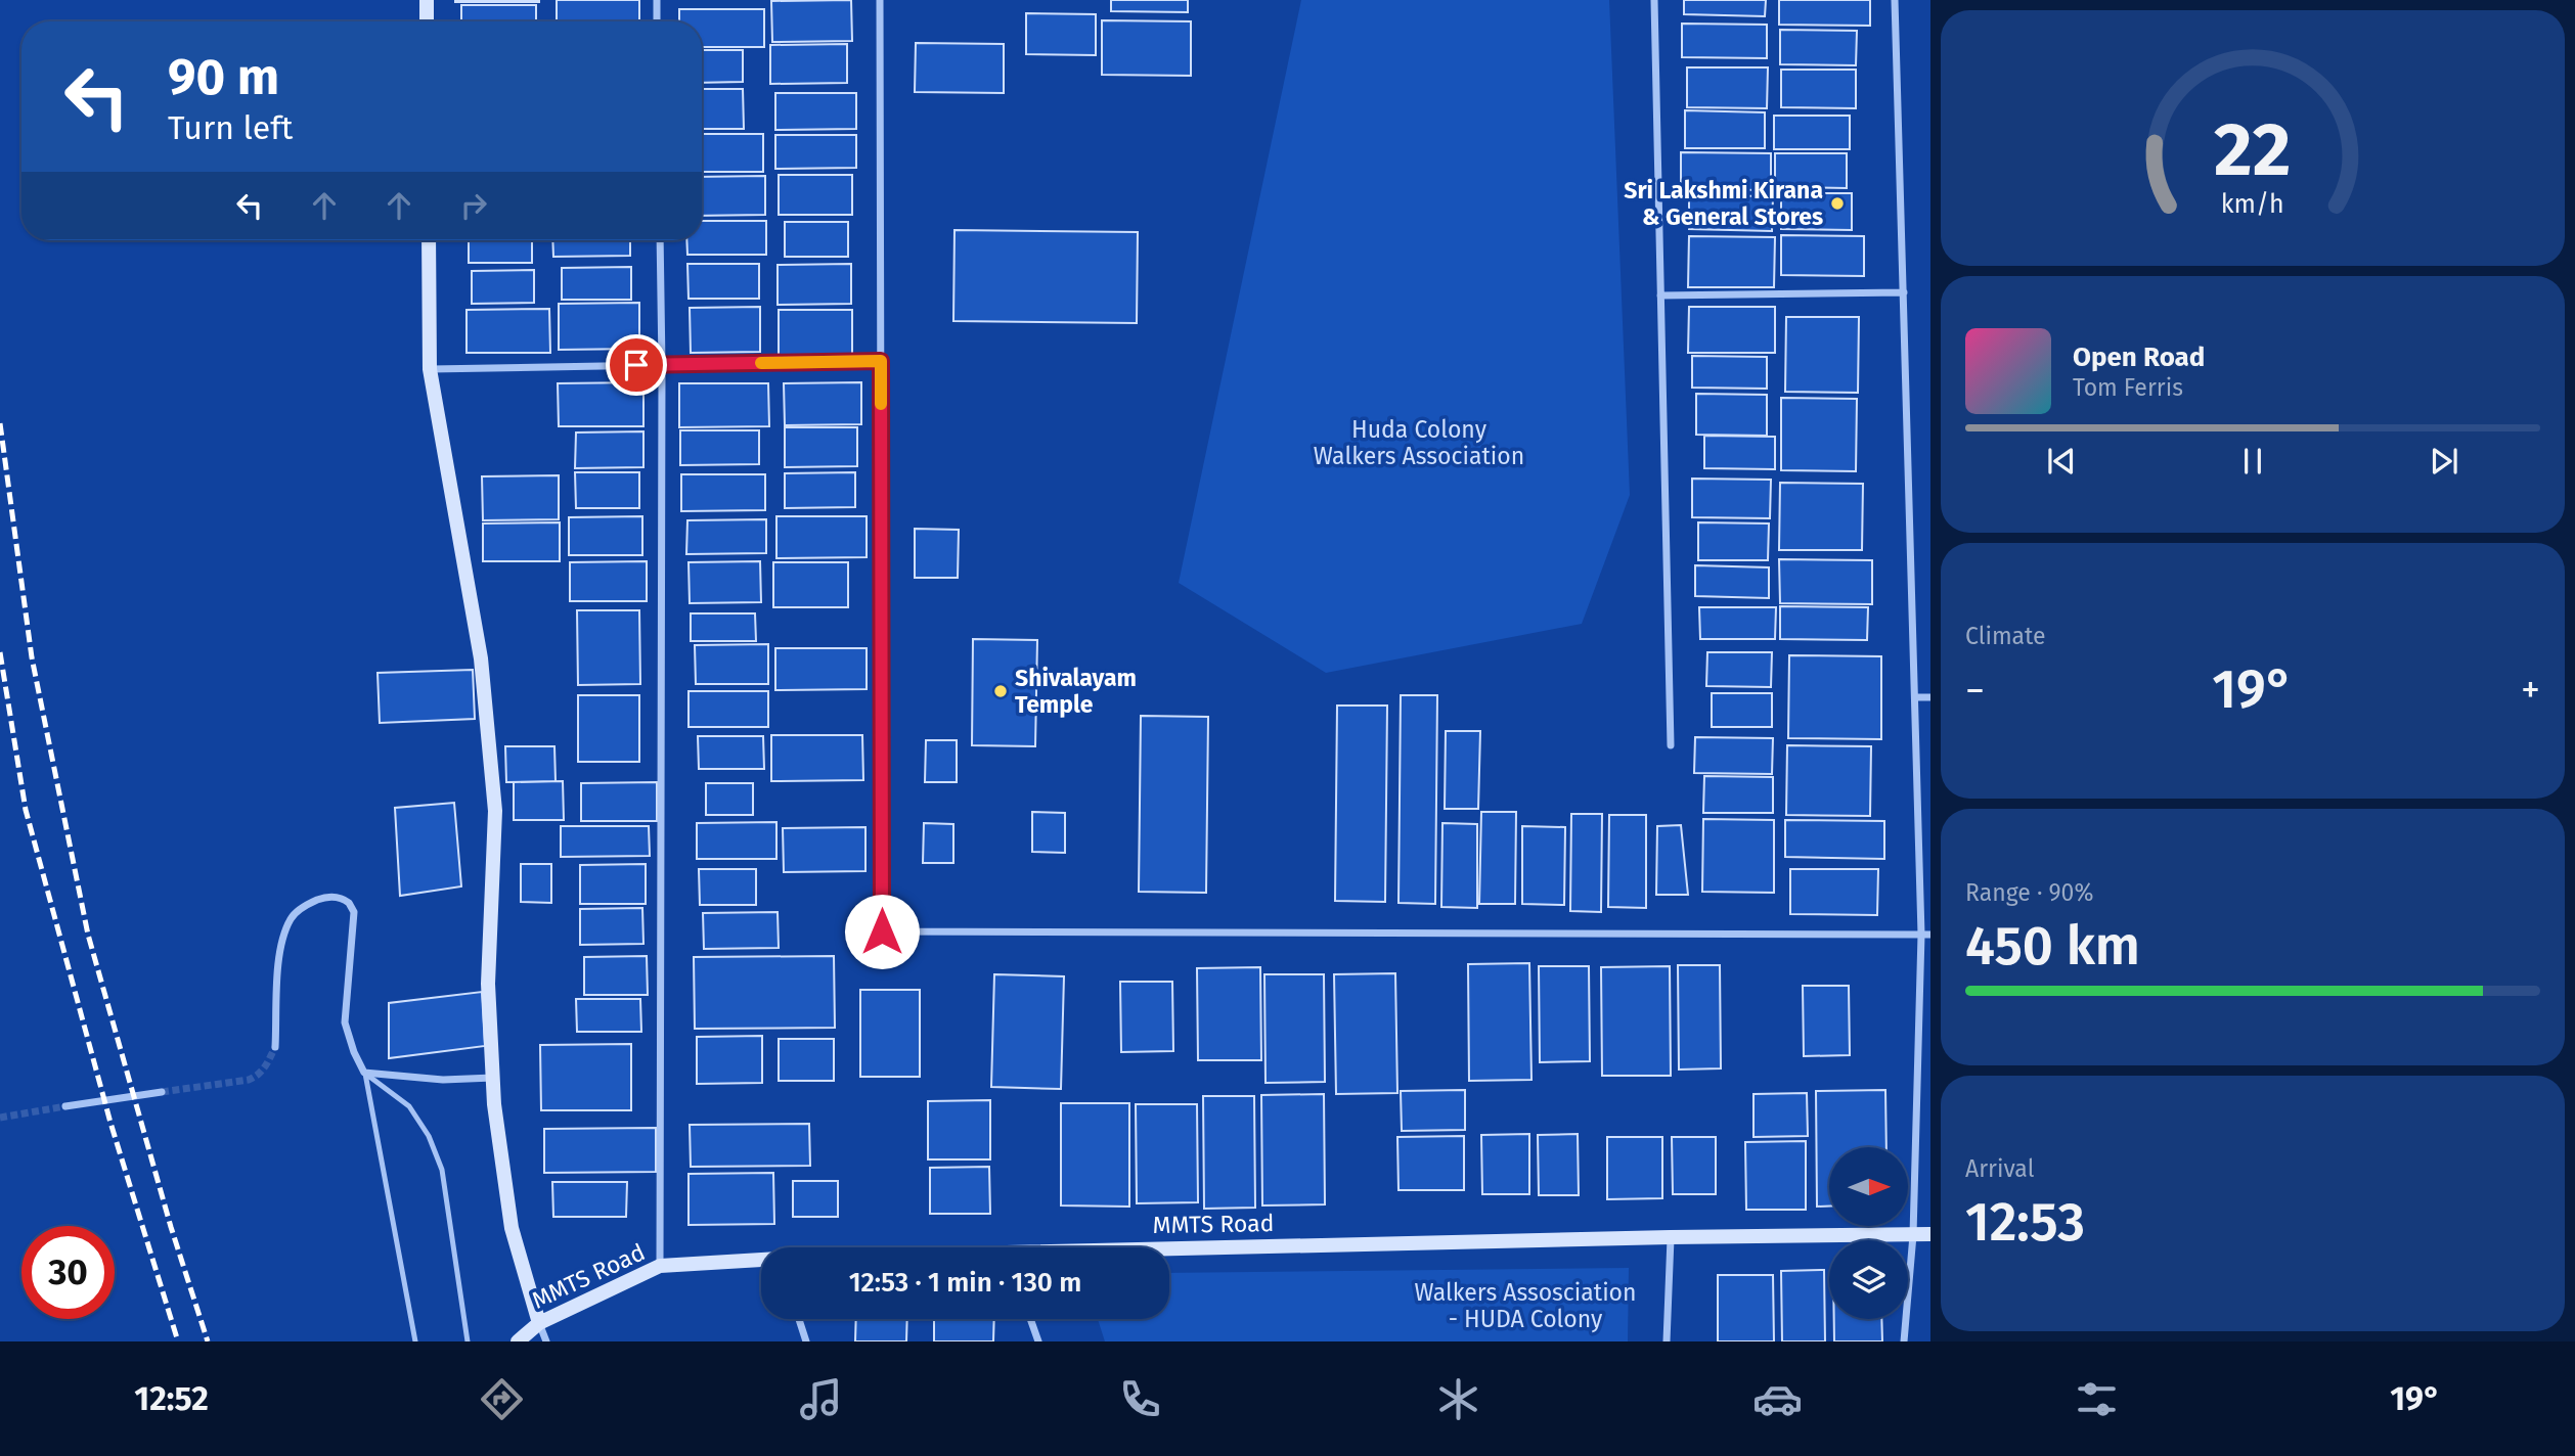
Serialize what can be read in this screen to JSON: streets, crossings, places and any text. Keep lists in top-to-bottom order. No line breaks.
{"streets":{"street":["MMTS Road"]},"parks":["Huda Colony Walkers Association","Walkers Assosciation - HUDA Colony"],"places":["Sri Lakshmi Kirana & General Stores","Shivalayam Temple"],"north":"right","page":{"turn":["90 m","Turn left"],"song":["Open Road","Tom Ferris"],"tile":["Climate",["Range · 90%","450 km"],["Arrival","12:53"]],"heat":["−","19°","+"],"limit":"30","trip":"12:53 · 1 min · 130 m","tabs":["12:52","19°"],"gauge":["22","km/h"]}}
